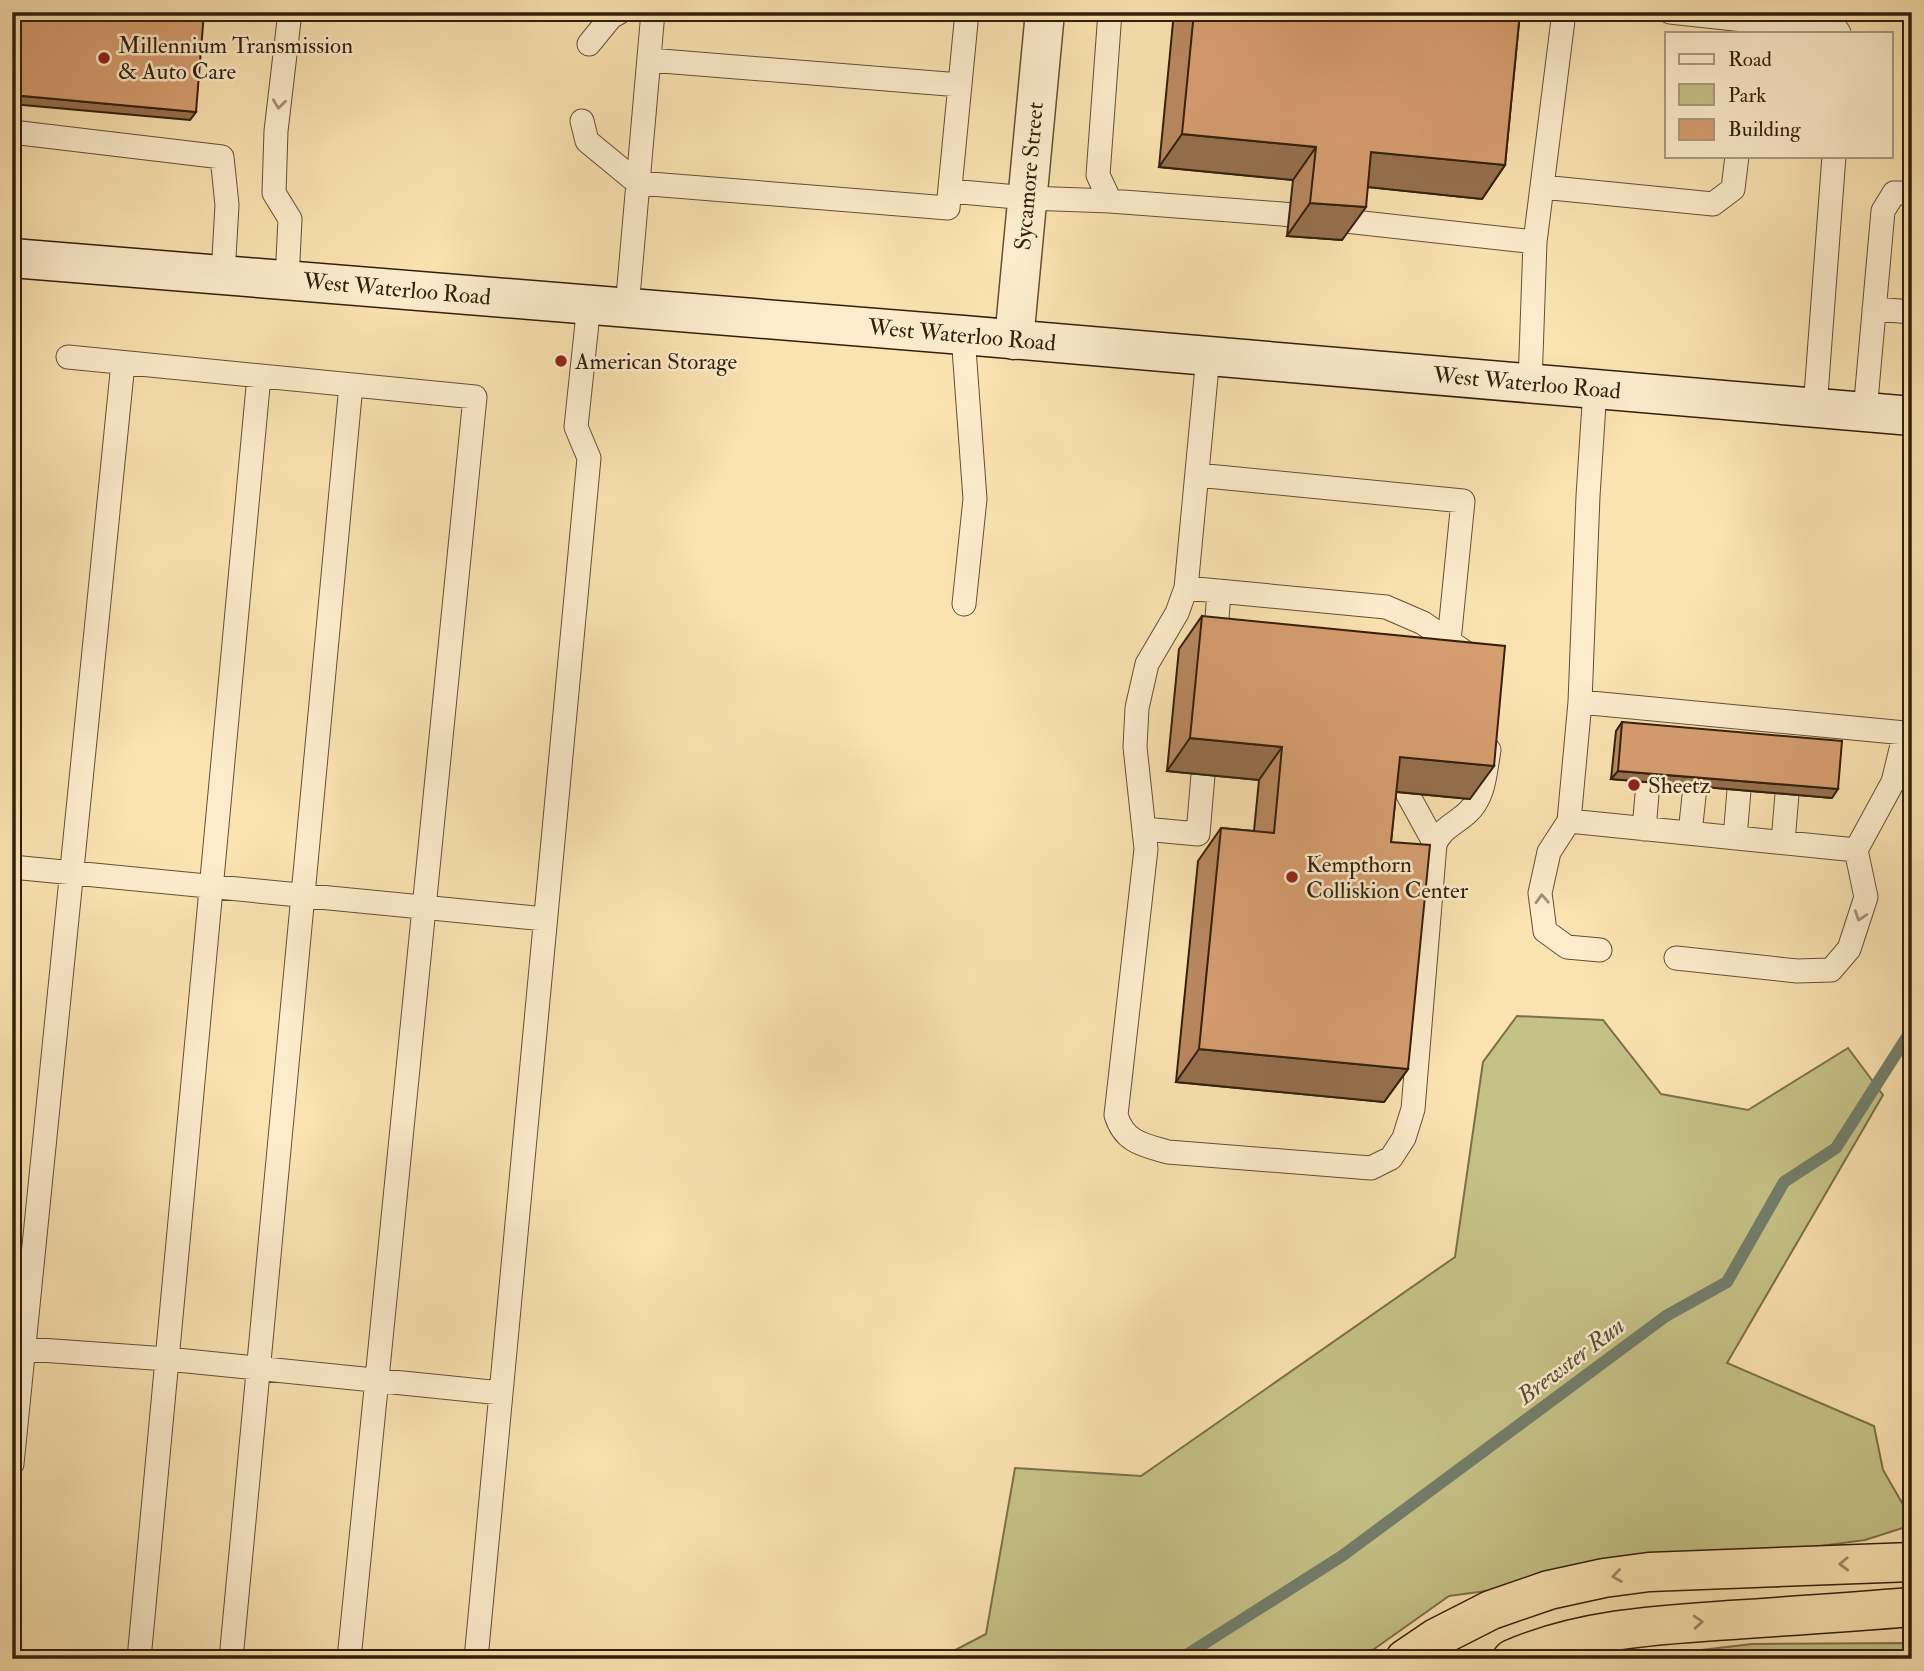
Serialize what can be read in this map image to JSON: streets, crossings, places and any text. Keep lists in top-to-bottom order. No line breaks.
{"streets":{"main road":["Sycamore Street","West Waterloo Road"]},"crossings":[["Sycamore Street","West Waterloo Road"]],"water":["Brewster Run"],"places":["Millennium Transmission & Auto Care","American Storage","Sheetz","Kempthorn Colliskion Center"],"legend":["Road","Park","Building"]}
